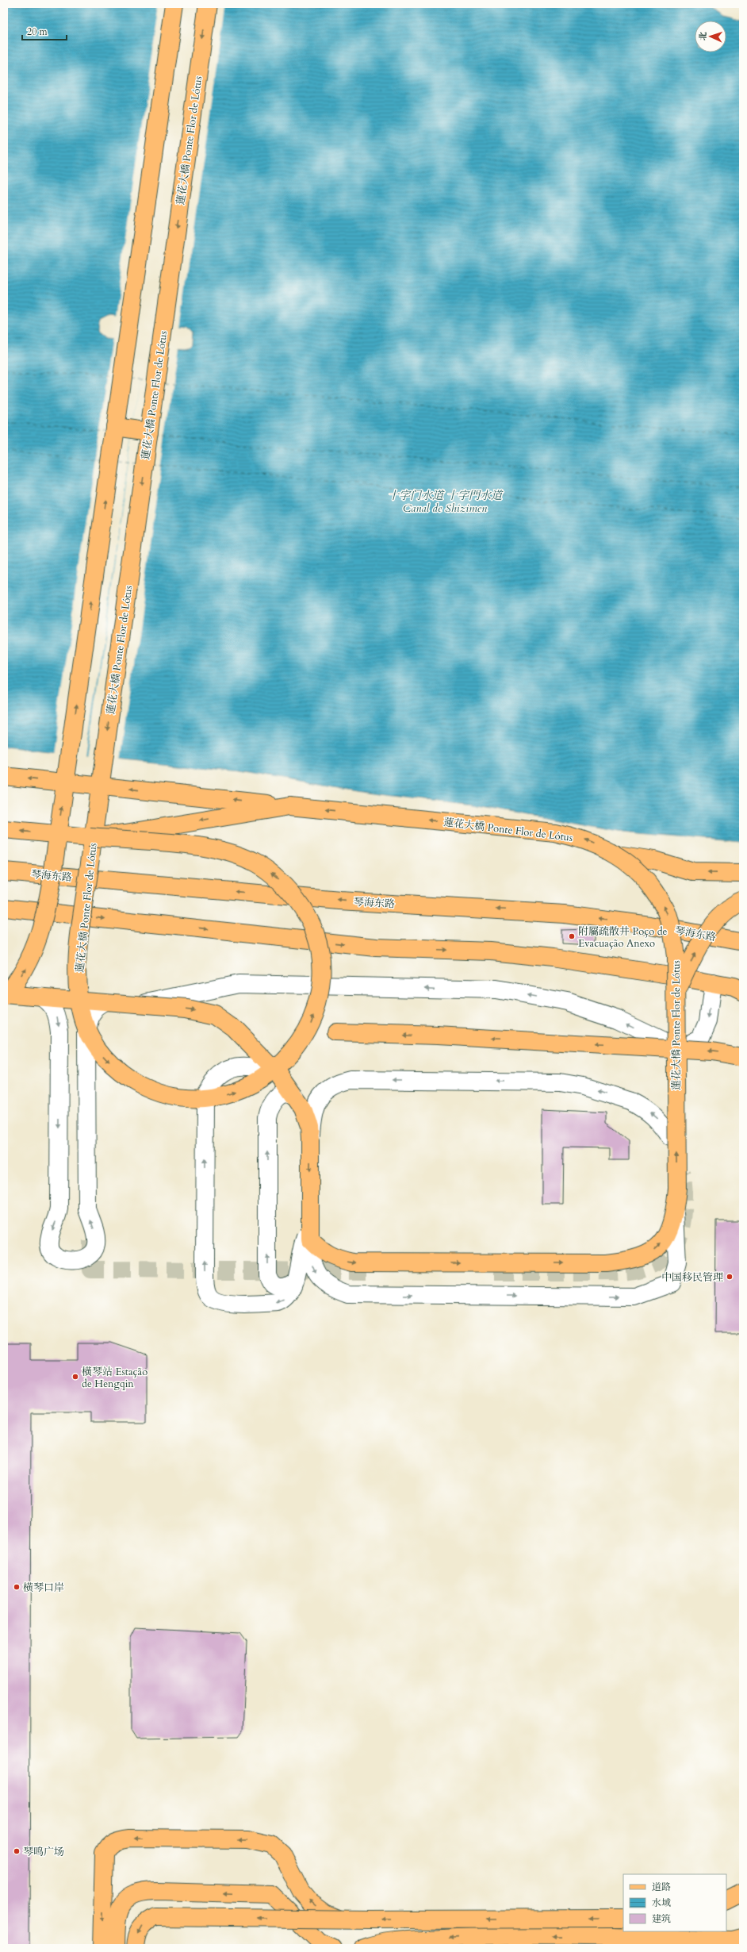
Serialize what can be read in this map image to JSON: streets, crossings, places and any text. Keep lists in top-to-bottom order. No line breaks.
{"streets":{"main road":["蓮花大橋 Ponte Flor de Lótus","琴海东路"]},"water":["十字门水道 十字門水道 Canal de Shizimen"],"places":["附屬疏散井 Poço de Evacuação Anexo","中国移民管理","橫琴站 Estação de Hengqin","横琴口岸","琴鸣广场"],"legend":["道路","水域","建筑"],"scale_bar":"20 m","north":"left"}
